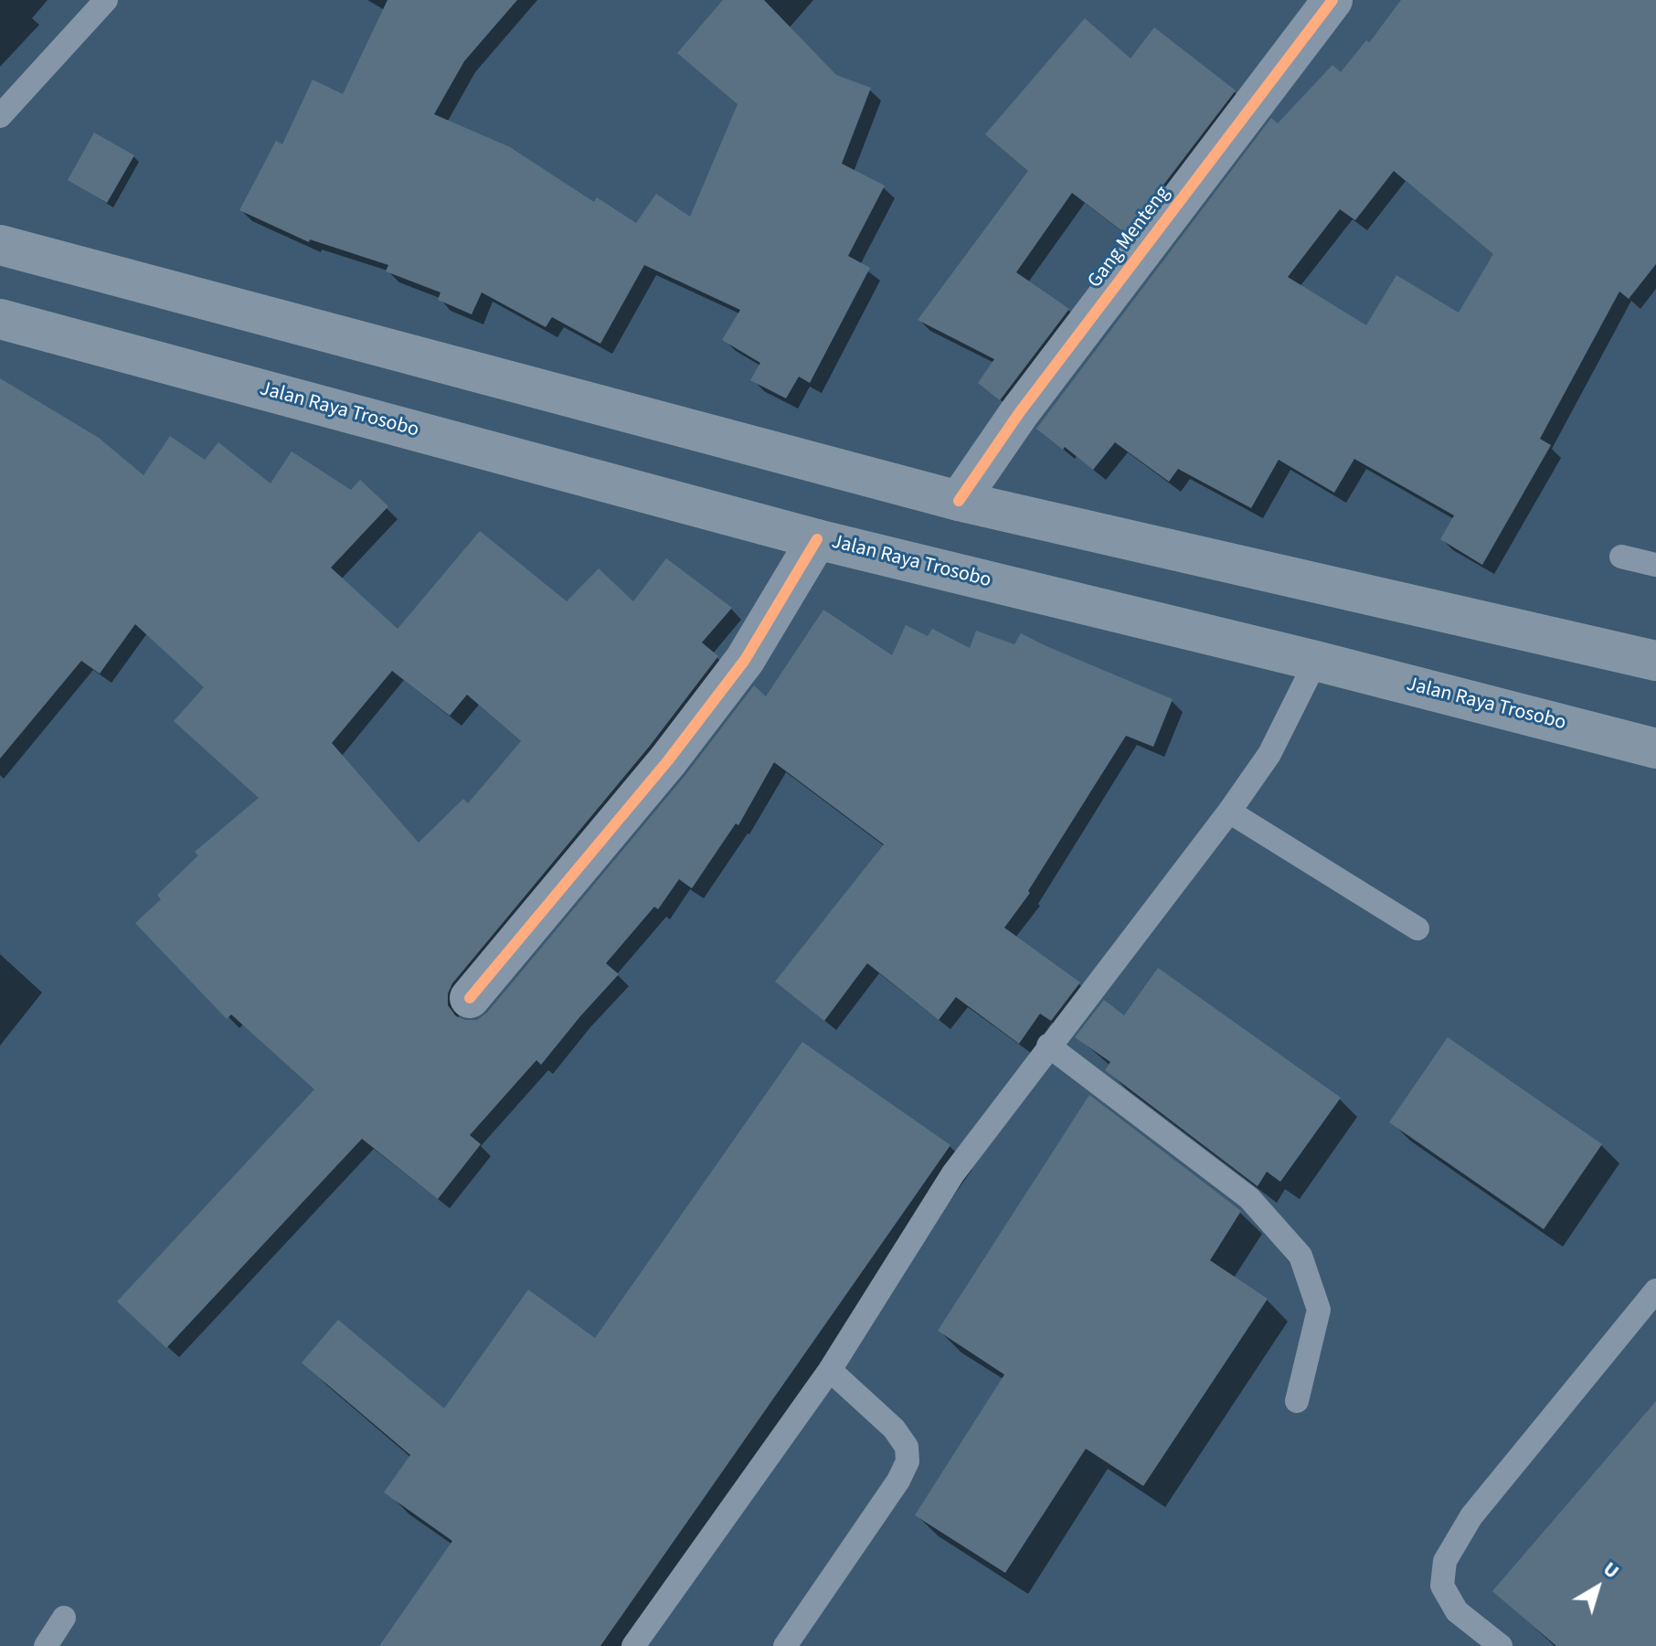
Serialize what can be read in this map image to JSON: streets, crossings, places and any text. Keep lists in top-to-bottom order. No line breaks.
{"streets":{"highway":["Jalan Raya Trosobo"],"street":["Gang Menteng"]},"north":"top right"}
